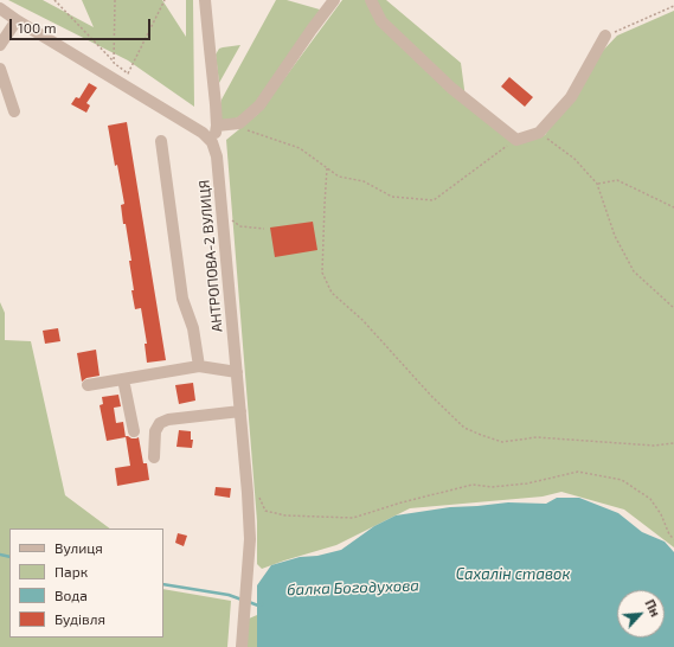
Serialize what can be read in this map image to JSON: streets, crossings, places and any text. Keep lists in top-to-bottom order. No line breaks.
{"streets":{"street":["АНТРОПОВА-2 ВУЛИЦЯ"]},"water":["Сахалін ставок","балка Богодухова"],"legend":["Вулиця","Парк","Вода","Будівля"],"scale_bar":"100 m","north":"top right"}
